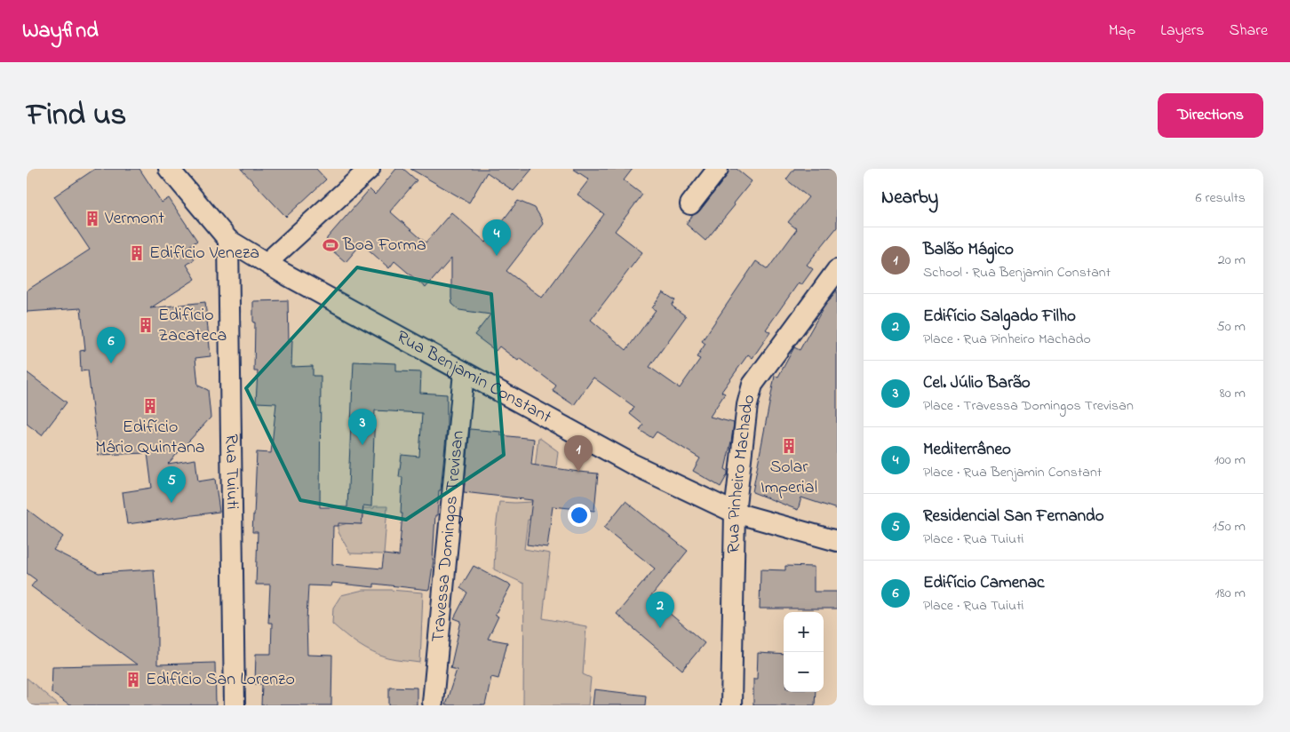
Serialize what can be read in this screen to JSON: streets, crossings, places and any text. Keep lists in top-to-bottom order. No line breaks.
{"streets":{"street":["Rua Benjamin Constant","Rua Tuiuti","Rua Pinheiro Machado","Travessa Domingos Trevisan"]},"crossings":[["Rua Benjamin Constant","Rua Tuiuti"],["Rua Benjamin Constant","Rua Pinheiro Machado"],["Rua Benjamin Constant","Travessa Domingos Trevisan"]],"places":{"building":["Vermont","Edifício Veneza","Edifício Zacateca","Edifício Mário Quintana","Solar Imperial","Edifício San Lorenzo"],"sports":["Boa Forma"]},"page":{"header":"Wayfind","nav":["Map","Layers","Share"],"title":"Find us","buttons":"Directions","heading":["Nearby","6 results"],"pins":["4","6","3","1","5","2"],"list":[{"mark":"1","name":"Balão Mágico","note":"School · Rua Benjamin Constant","value":"20 m"},{"mark":"2","name":"Edifício Salgado Filho","note":"Place · Rua Pinheiro Machado","value":"50 m"},{"mark":"3","name":"Cel. Júlio Barão","note":"Place · Travessa Domingos Trevisan","value":"80 m"},{"mark":"4","name":"Mediterrâneo","note":"Place · Rua Benjamin Constant","value":"100 m"},{"mark":"5","name":"Residencial San Fernando","note":"Place · Rua Tuiuti","value":"150 m"},{"mark":"6","name":"Edifício Camenac","note":"Place · Rua Tuiuti","value":"180 m"}],"map_buttons":["+","−"]}}
